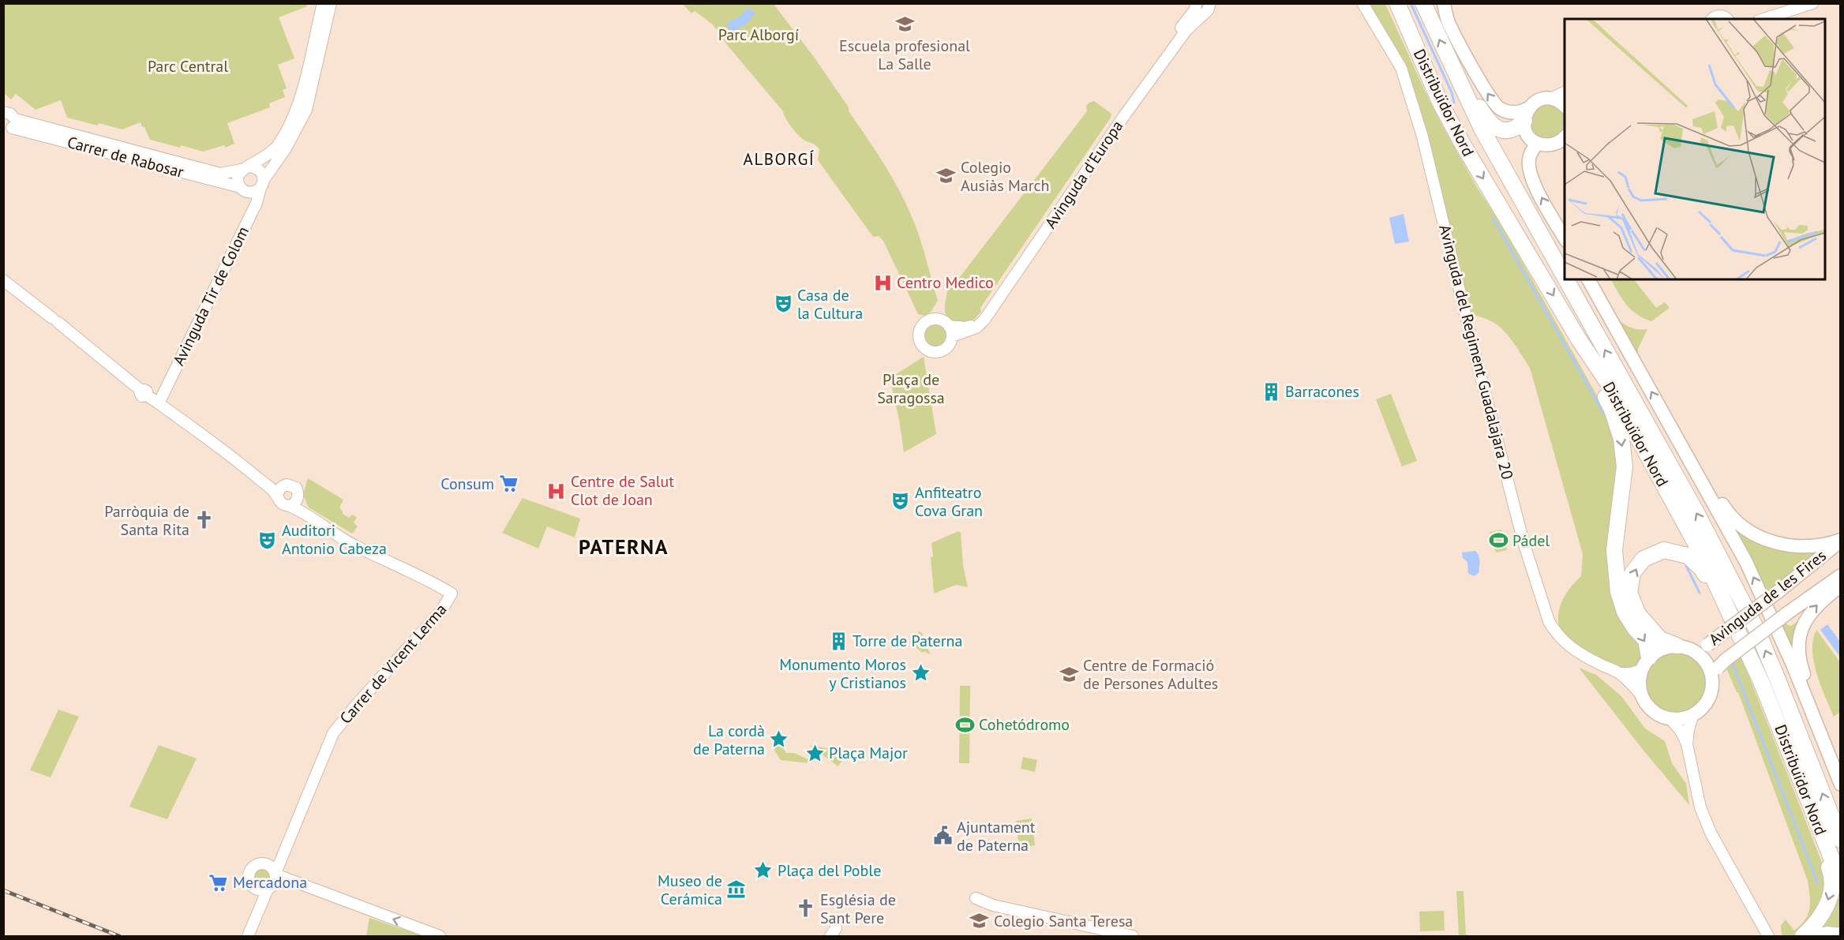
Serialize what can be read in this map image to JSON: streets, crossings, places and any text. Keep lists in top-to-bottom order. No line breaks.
{"streets":{"highway":["Distribuïdor Nord"],"main road":["Avinguda de les Fires"],"street":["Carrer de Rabosar","Avinguda d'Europa","Avinguda Tir de Colom","Avinguda del Regiment Guadalajara 20","Carrer de Vicent Lerma"]},"crossings":[["Carrer de Rabosar","Avinguda Tir de Colom"],["Avinguda del Regiment Guadalajara 20","Avinguda de les Fires"]],"districts":["ALBORGÍ","PATERNA"],"parks":["Parc Alborgí","Parc Central","Plaça de Saragossa"],"places":{"school or university":["Escuela profesional La Salle","Colegio Ausiàs March","Centre de Formació de Persones Adultes","Colegio Santa Teresa"],"hospital":["Centro Medico","Centre de Salut Clot de Joan"],"theatre":["Casa de la Cultura","Anfiteatro Cova Gran","Auditori Antonio Cabeza"],"building":["Barracones","Torre de Paterna"],"supermarket":["Consum","Mercadona"],"church":["Parròquia de Santa Rita","Església de Sant Pere"],"sports":["Pádel","Cohetódromo"],"place":["Monumento Moros y Cristianos","La cordà de Paterna","Plaça Major","Plaça del Poble"],"public building":["Ajuntament de Paterna"],"museum":["Museo de Cerámica"]}}
